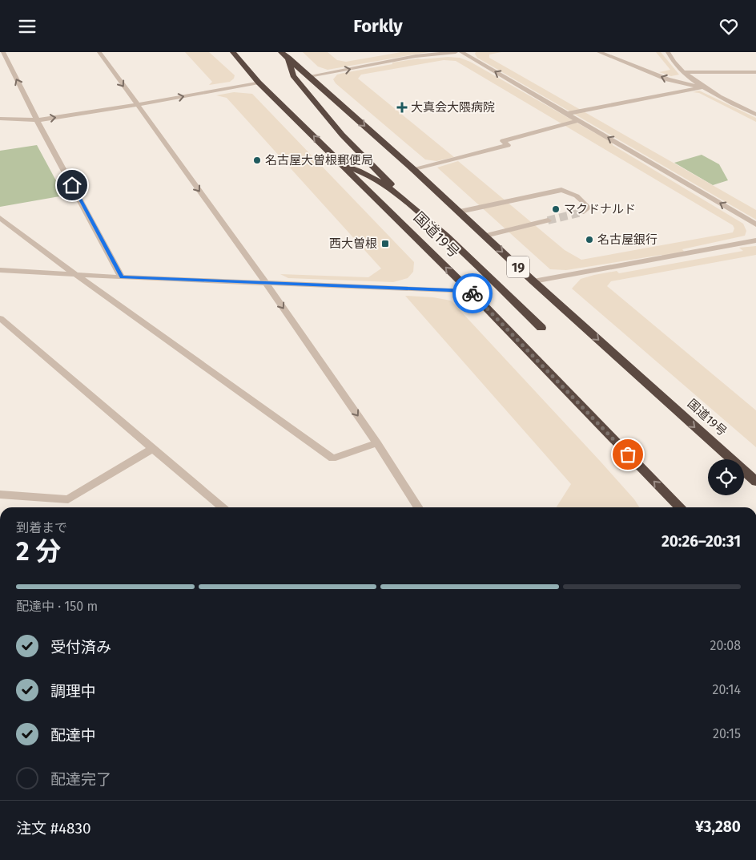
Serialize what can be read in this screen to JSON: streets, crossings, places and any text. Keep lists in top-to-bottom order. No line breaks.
{"streets":{"highway":["国道19号","19"]},"places":{"health":["大真会大隈病院"],"other":["名古屋大曽根郵便局","マクドナルド","名古屋銀行"],"transit":["西大曽根"]},"page":{"header":"Forkly","heading":["2 分","到着まで","20:26–20:31"],"panel":["注文 #4830","¥3,280"],"bar":"配達中 · 150 m","list":[["受付済み","20:08"],["調理中","20:14"],["配達中","20:15"],"配達完了"]}}
